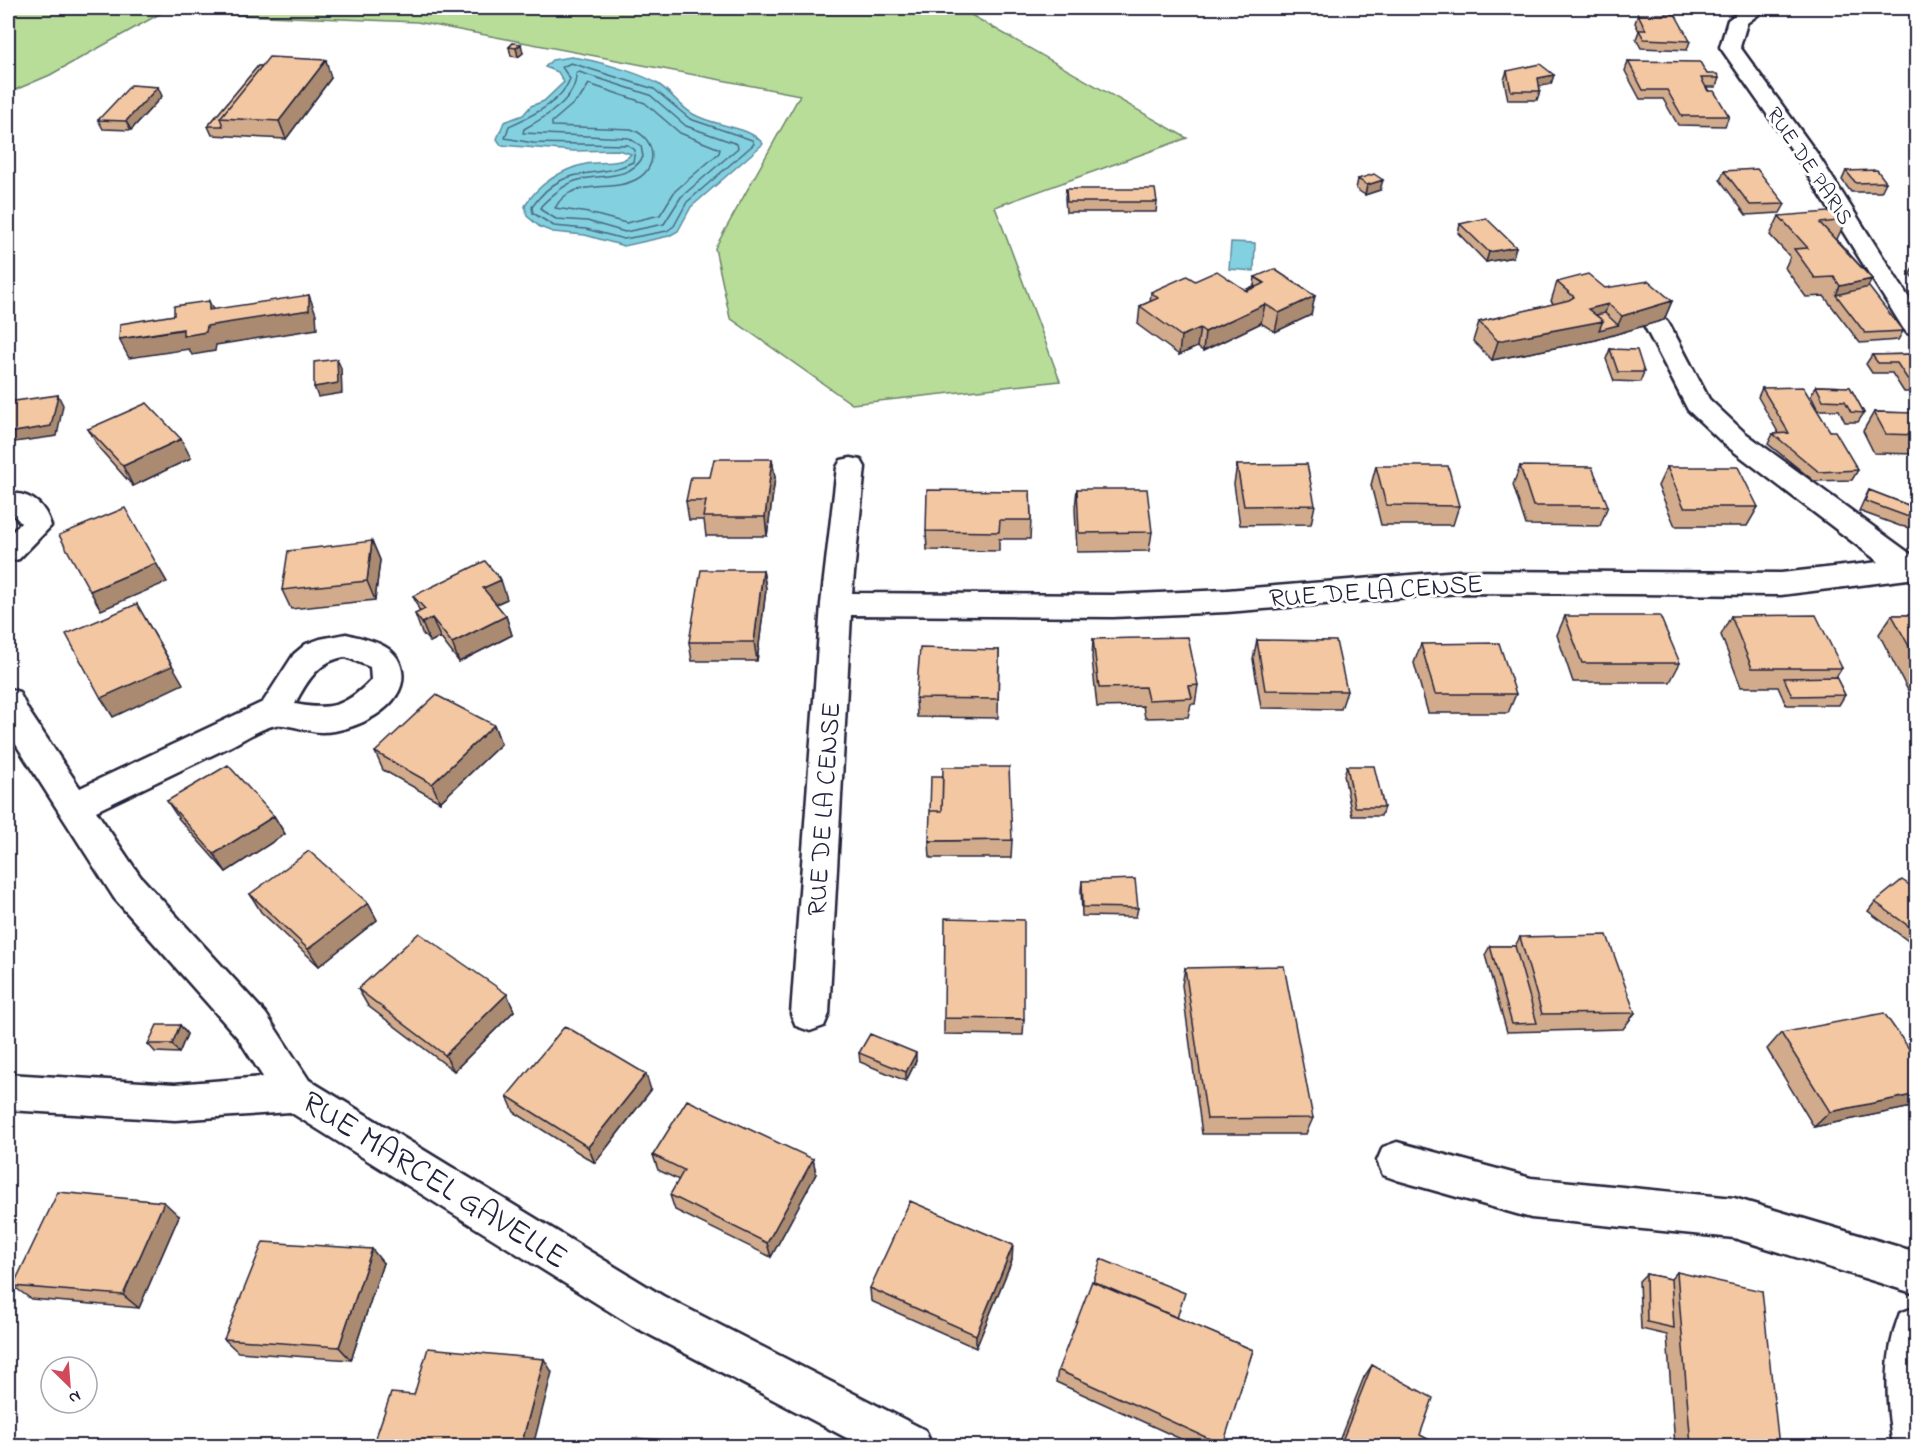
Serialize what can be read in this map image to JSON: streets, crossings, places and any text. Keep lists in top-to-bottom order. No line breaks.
{"streets":{"street":["RUE DE PARIS","RUE DE LA CENSE","RUE MARCEL GAVELLE"]},"north":"bottom right"}
